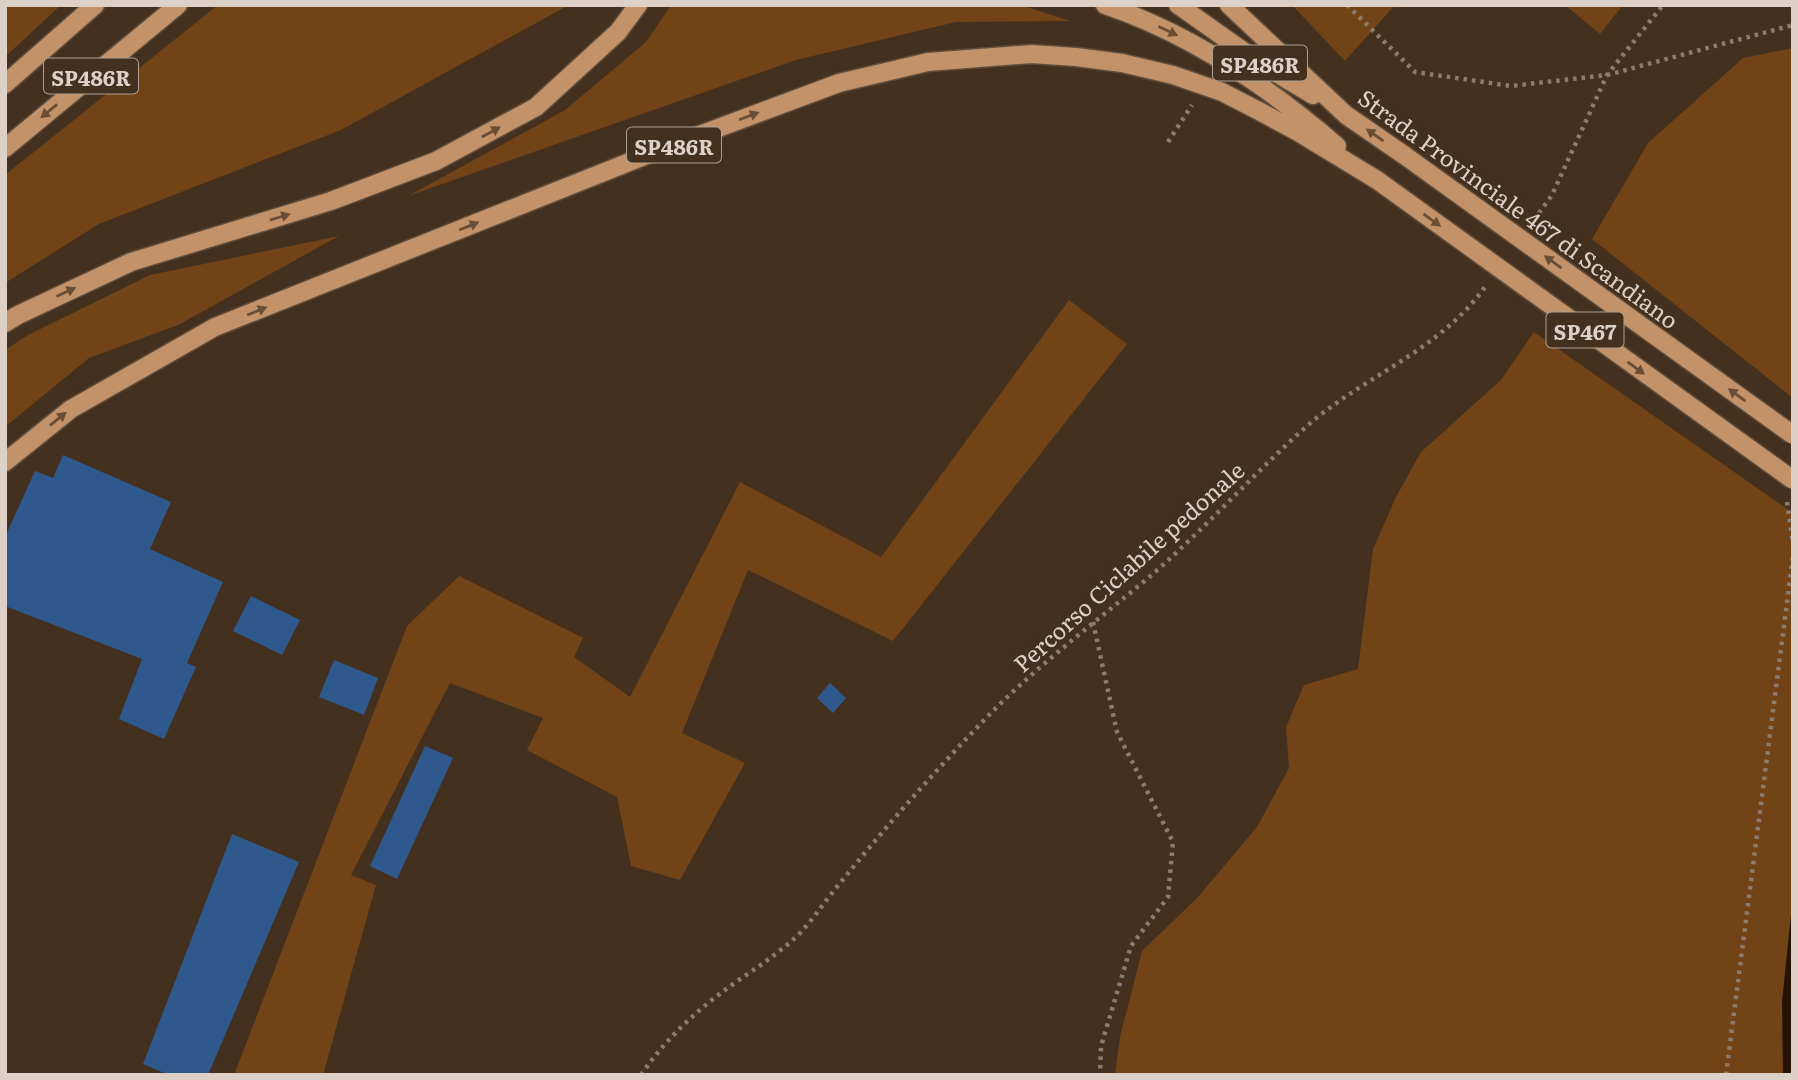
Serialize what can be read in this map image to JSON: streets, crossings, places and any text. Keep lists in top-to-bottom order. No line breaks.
{"streets":{"main road":["SP486R","Strada Provinciale 467 di Scandiano","SP467"],"path":["Percorso Ciclabile pedonale"]},"crossings":[["SP486R","Strada Provinciale 467 di Scandiano"],["SP486R","SP467"]]}
